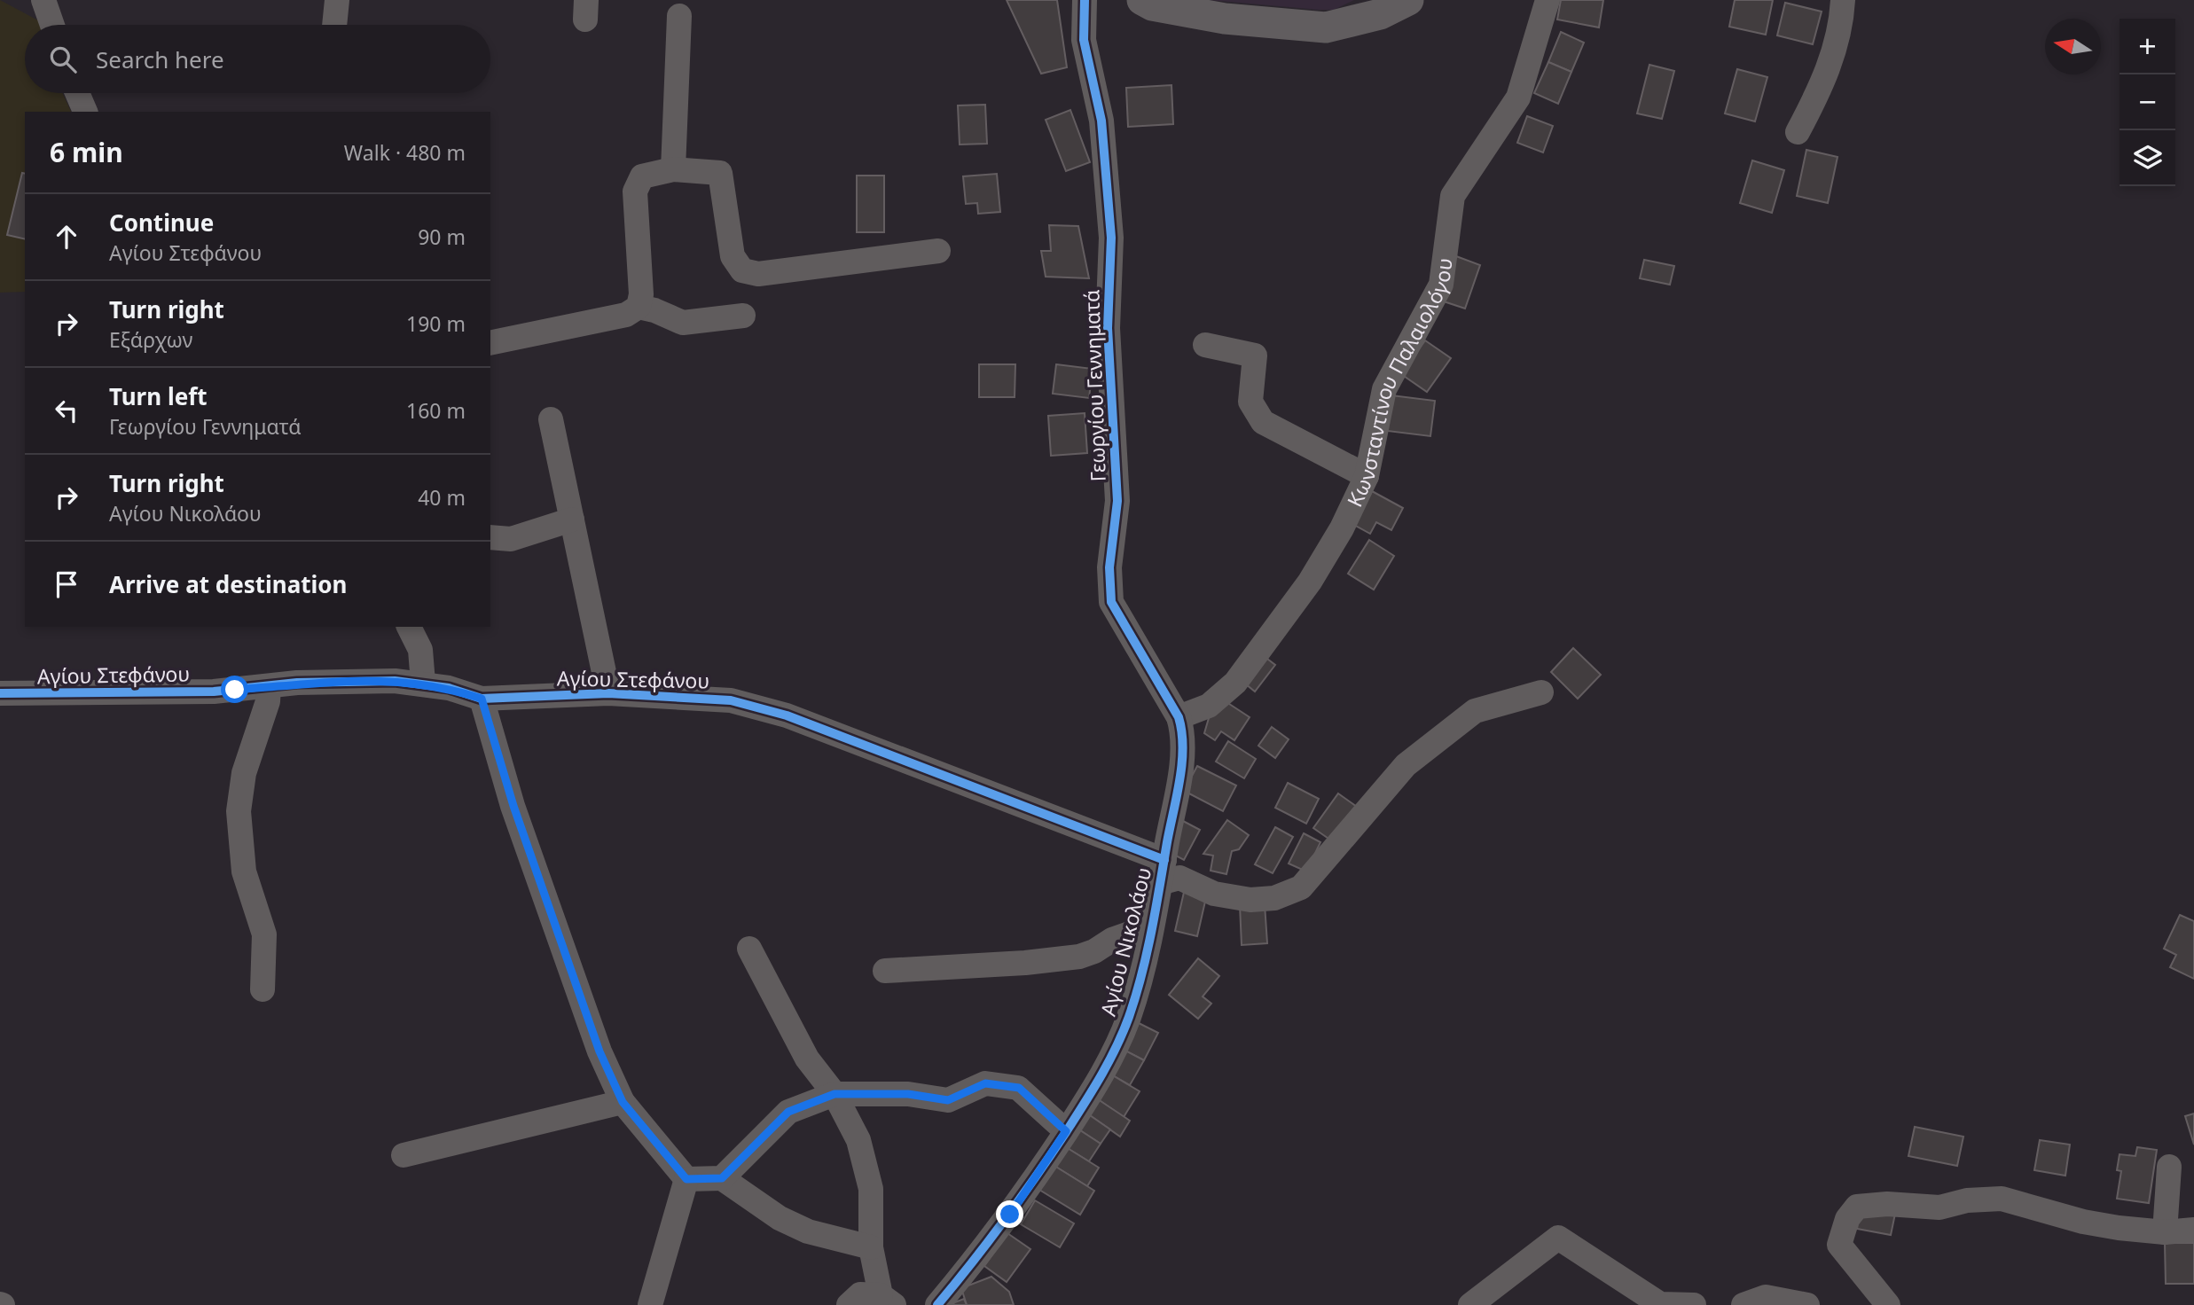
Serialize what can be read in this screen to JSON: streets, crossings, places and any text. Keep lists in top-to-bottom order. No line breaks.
{"streets":{"street":["Κωνσταντίνου Παλαιολόγου","Γεωργίου Γεννηματά","Αγίου Στεφάνου","Αγίου Νικολάου"]},"crossings":[["Κωνσταντίνου Παλαιολόγου","Γεωργίου Γεννηματά"],["Κωνσταντίνου Παλαιολόγου","Αγίου Νικολάου"],["Γεωργίου Γεννηματά","Αγίου Νικολάου"],["Αγίου Στεφάνου","Αγίου Νικολάου"]],"north":"left","page":{"map_buttons":["+","−"],"search":"Search here","heading":["6 min","Walk · 480 m"],"list":[["Continue","Αγίου Στεφάνου","90 m"],["Turn right","Εξάρχων","190 m"],["Turn left","Γεωργίου Γεννηματά","160 m"],["Turn right","Αγίου Νικολάου","40 m"],"Arrive at destination"]}}
